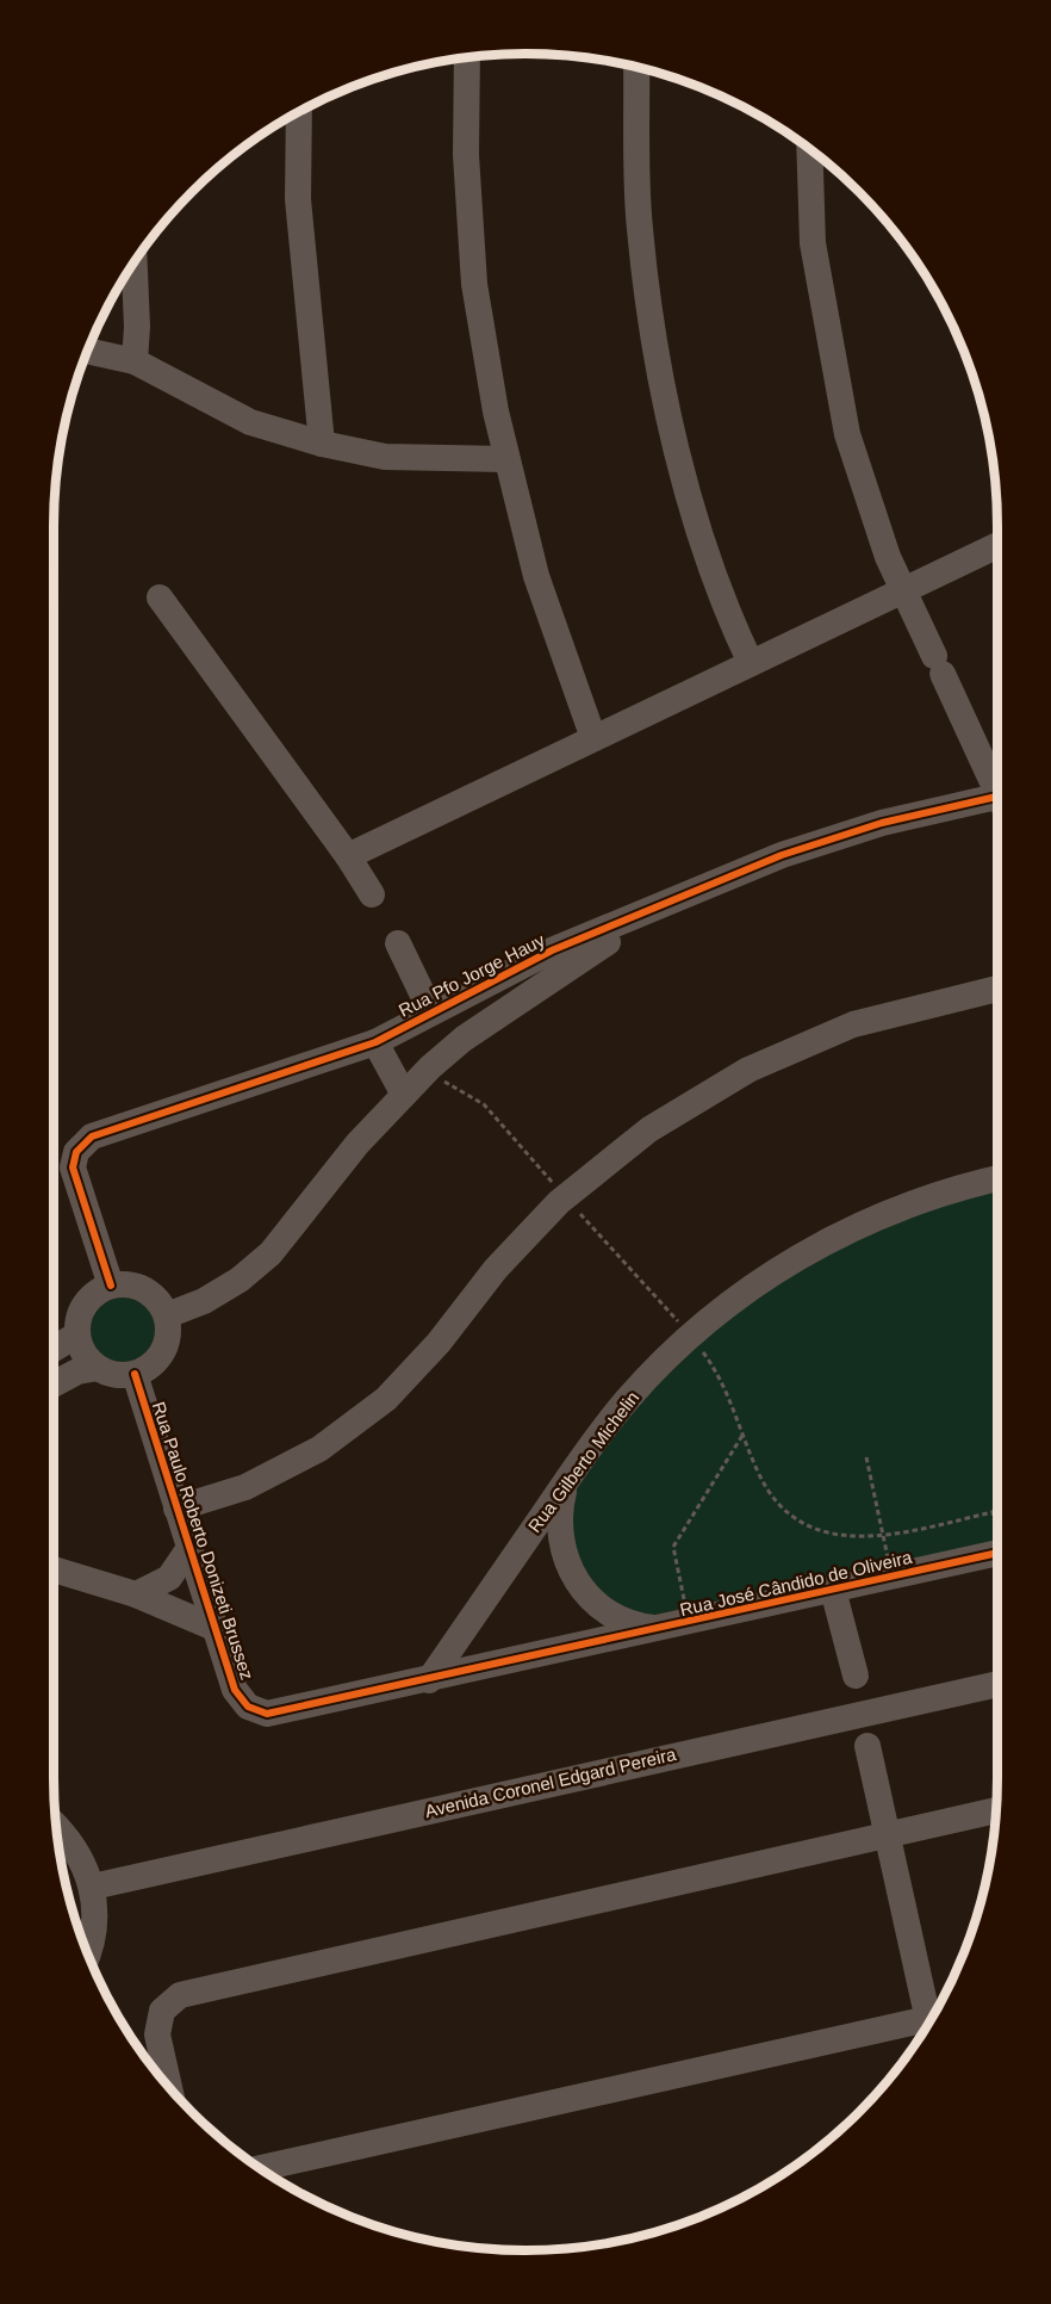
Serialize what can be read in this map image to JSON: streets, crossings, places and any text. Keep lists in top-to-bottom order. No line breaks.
{"streets":{"street":["Rua Pfo Jorge Hauy","Rua Gilberto Michelin","Rua Paulo Roberto Donizeti Brussez","Rua José Cândido de Oliveira","Avenida Coronel Edgard Pereira"]},"crossings":[["Rua Pfo Jorge Hauy","Rua Paulo Roberto Donizeti Brussez"],["Rua Gilberto Michelin","Rua José Cândido de Oliveira"],["Rua Paulo Roberto Donizeti Brussez","Rua José Cândido de Oliveira"]]}
